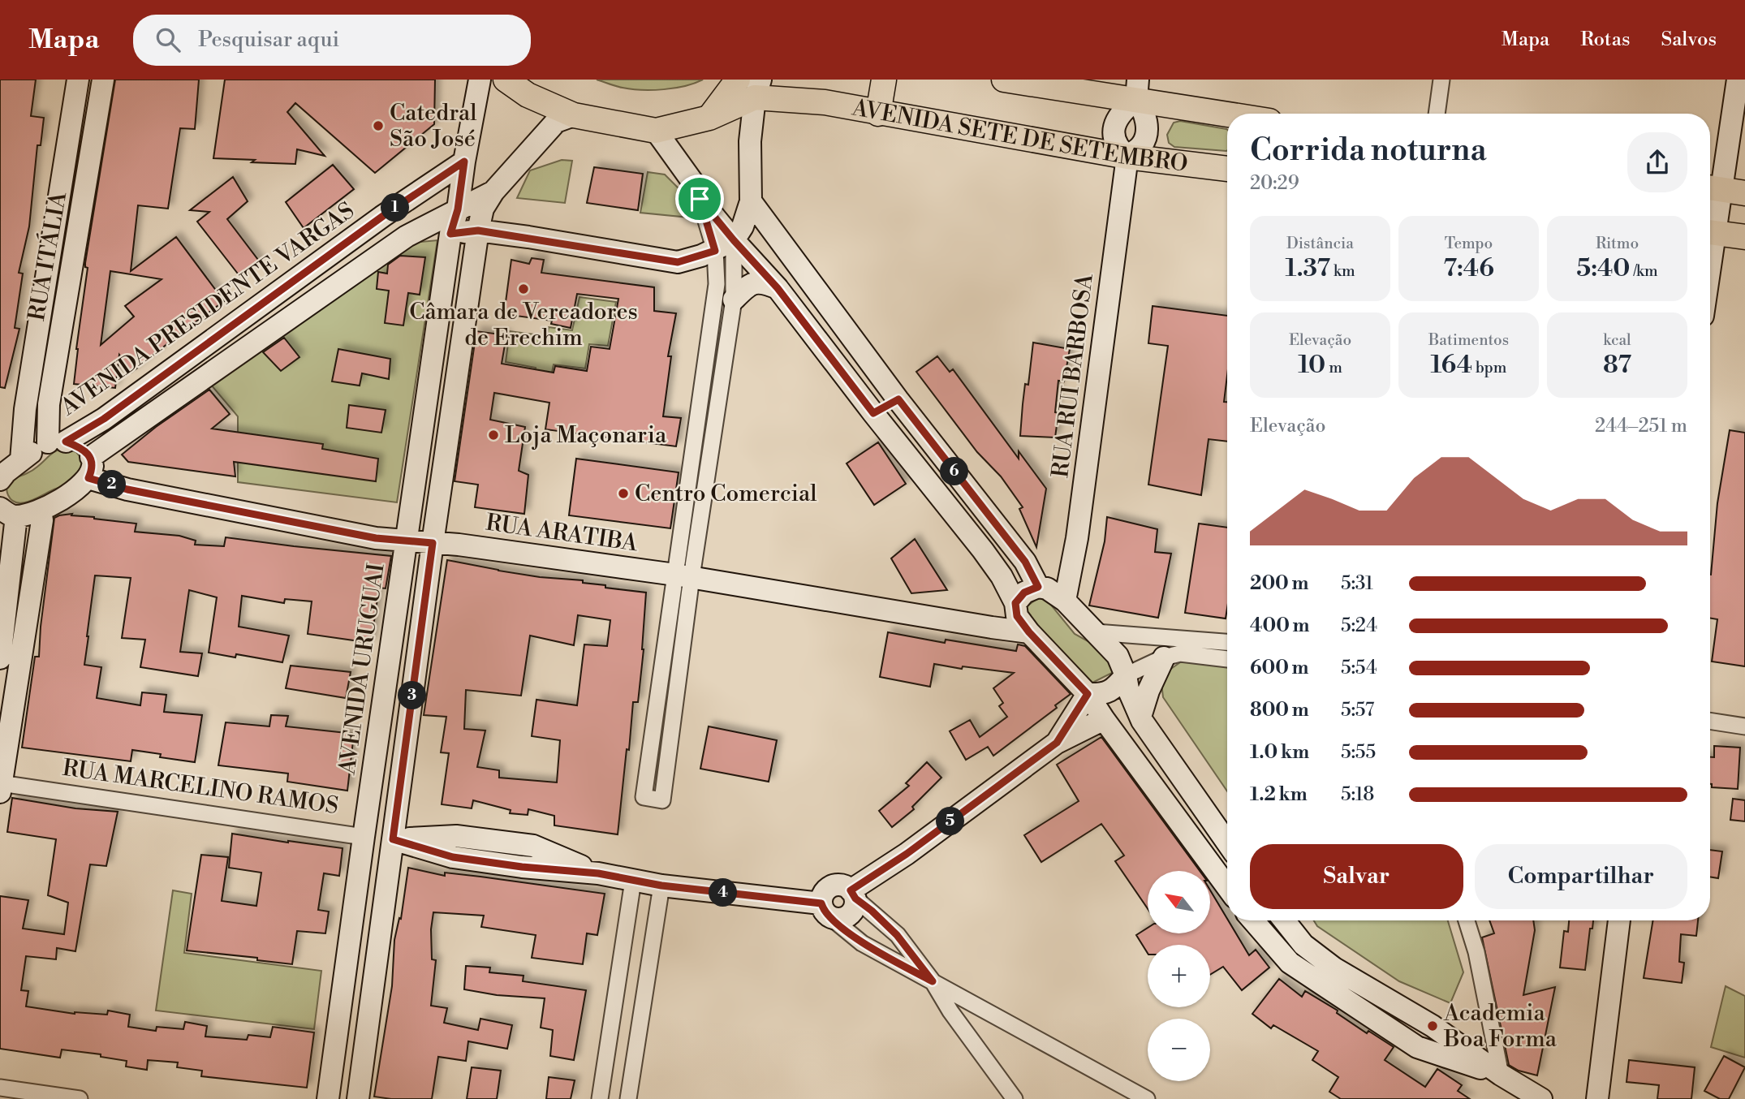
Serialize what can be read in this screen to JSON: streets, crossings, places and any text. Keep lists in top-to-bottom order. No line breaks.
{"streets":{"main road":["AVENIDA SETE DE SETEMBRO","RUA ITÁLIA","AVENIDA PRESIDENTE VARGAS","RUA RUI BARBOSA","RUA ARATIBA","AVENIDA URUGUAI","RUA MARCELINO RAMOS"]},"crossings":[["AVENIDA SETE DE SETEMBRO","RUA RUI BARBOSA"],["RUA ITÁLIA","AVENIDA PRESIDENTE VARGAS"],["AVENIDA PRESIDENTE VARGAS","RUA ARATIBA"],["AVENIDA PRESIDENTE VARGAS","AVENIDA URUGUAI"],["RUA ARATIBA","AVENIDA URUGUAI"],["AVENIDA URUGUAI","RUA MARCELINO RAMOS"]],"places":["Catedral São José","Câmara de Vereadores de Erechim","Loja Maçonaria","Centro Comercial","Academia Boa Forma"],"north":"top left","page":{"header":"Mapa","search":"Pesquisar aqui","nav":["Mapa","Rotas","Salvos"],"heading":["Corrida noturna","20:29"],"pins":["1","6","2","3","5","4"],"stats":[["Distância","1.37 km"],["Tempo","7:46"],["Ritmo","5:40 /km"],["Elevação","10 m"],["Batimentos","164 bpm"],["kcal","87"]],"chart":["Elevação","244–251 m"],"list":[{"name":"200 m","note":"5:31"},{"name":"400 m","note":"5:24"},{"name":"600 m","note":"5:54"},{"name":"800 m","note":"5:57"},{"name":"1.0 km","note":"5:55"},{"name":"1.2 km","note":"5:18"}],"buttons":["Salvar","Compartilhar"],"map_buttons":["+","−"]}}
